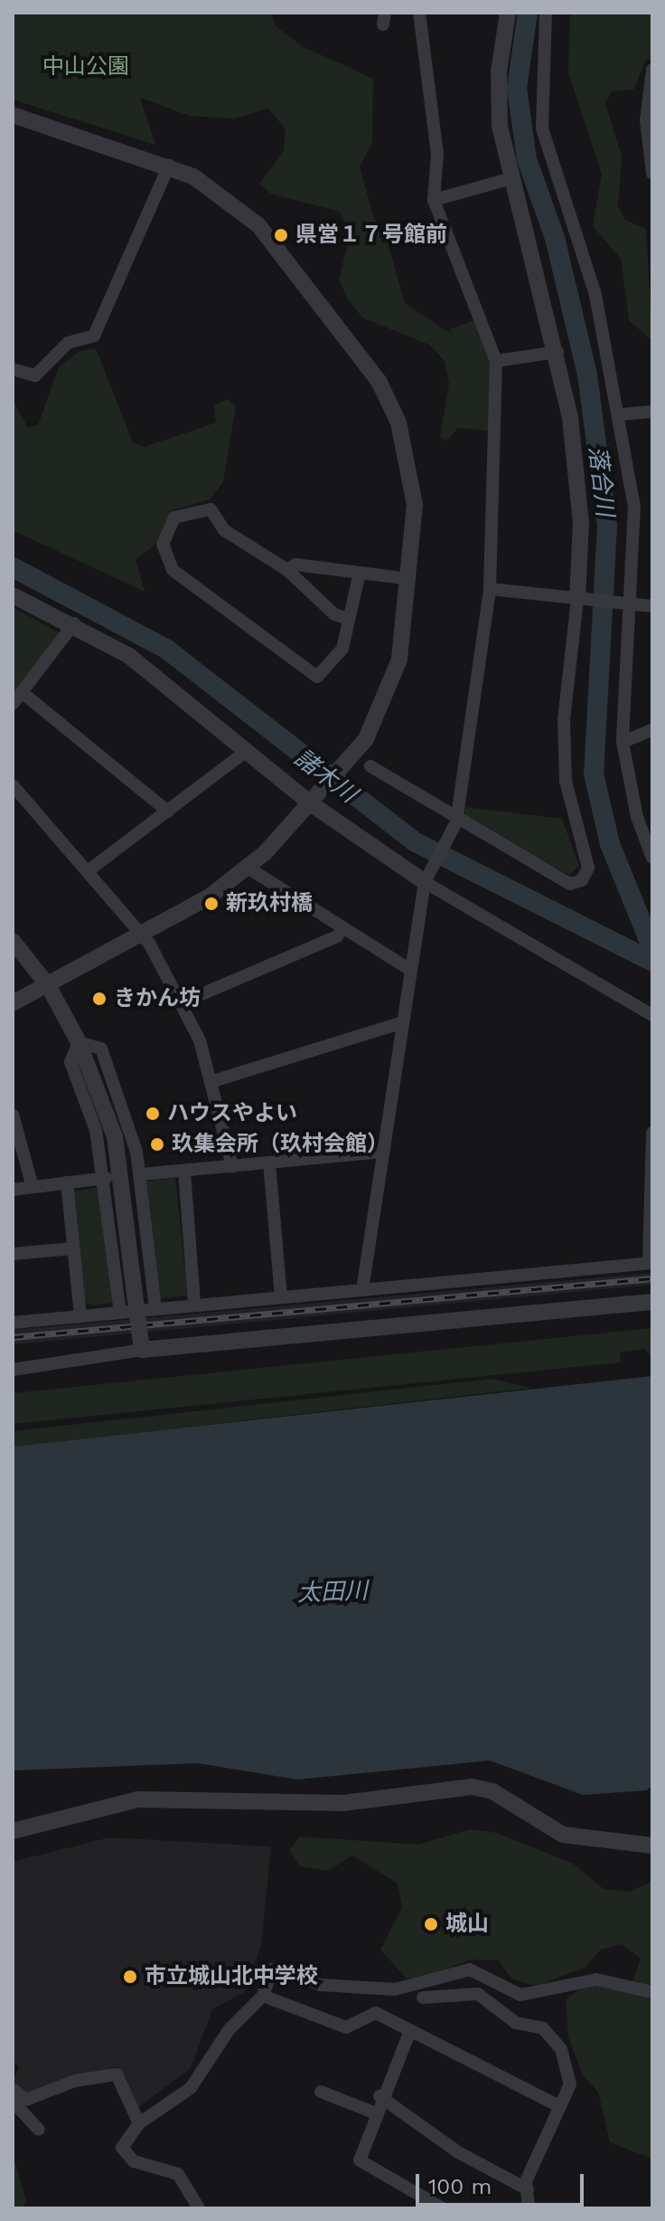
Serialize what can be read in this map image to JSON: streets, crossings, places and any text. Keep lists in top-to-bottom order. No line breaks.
{"water":["落合川","諸木川","太田川"],"parks":["中山公園"],"places":["県営１７号館前","新玖村橋","きかん坊","ハウスやよい","玖集会所（玖村会館）","城山","市立城山北中学校"],"scale_bar":"100 m"}
